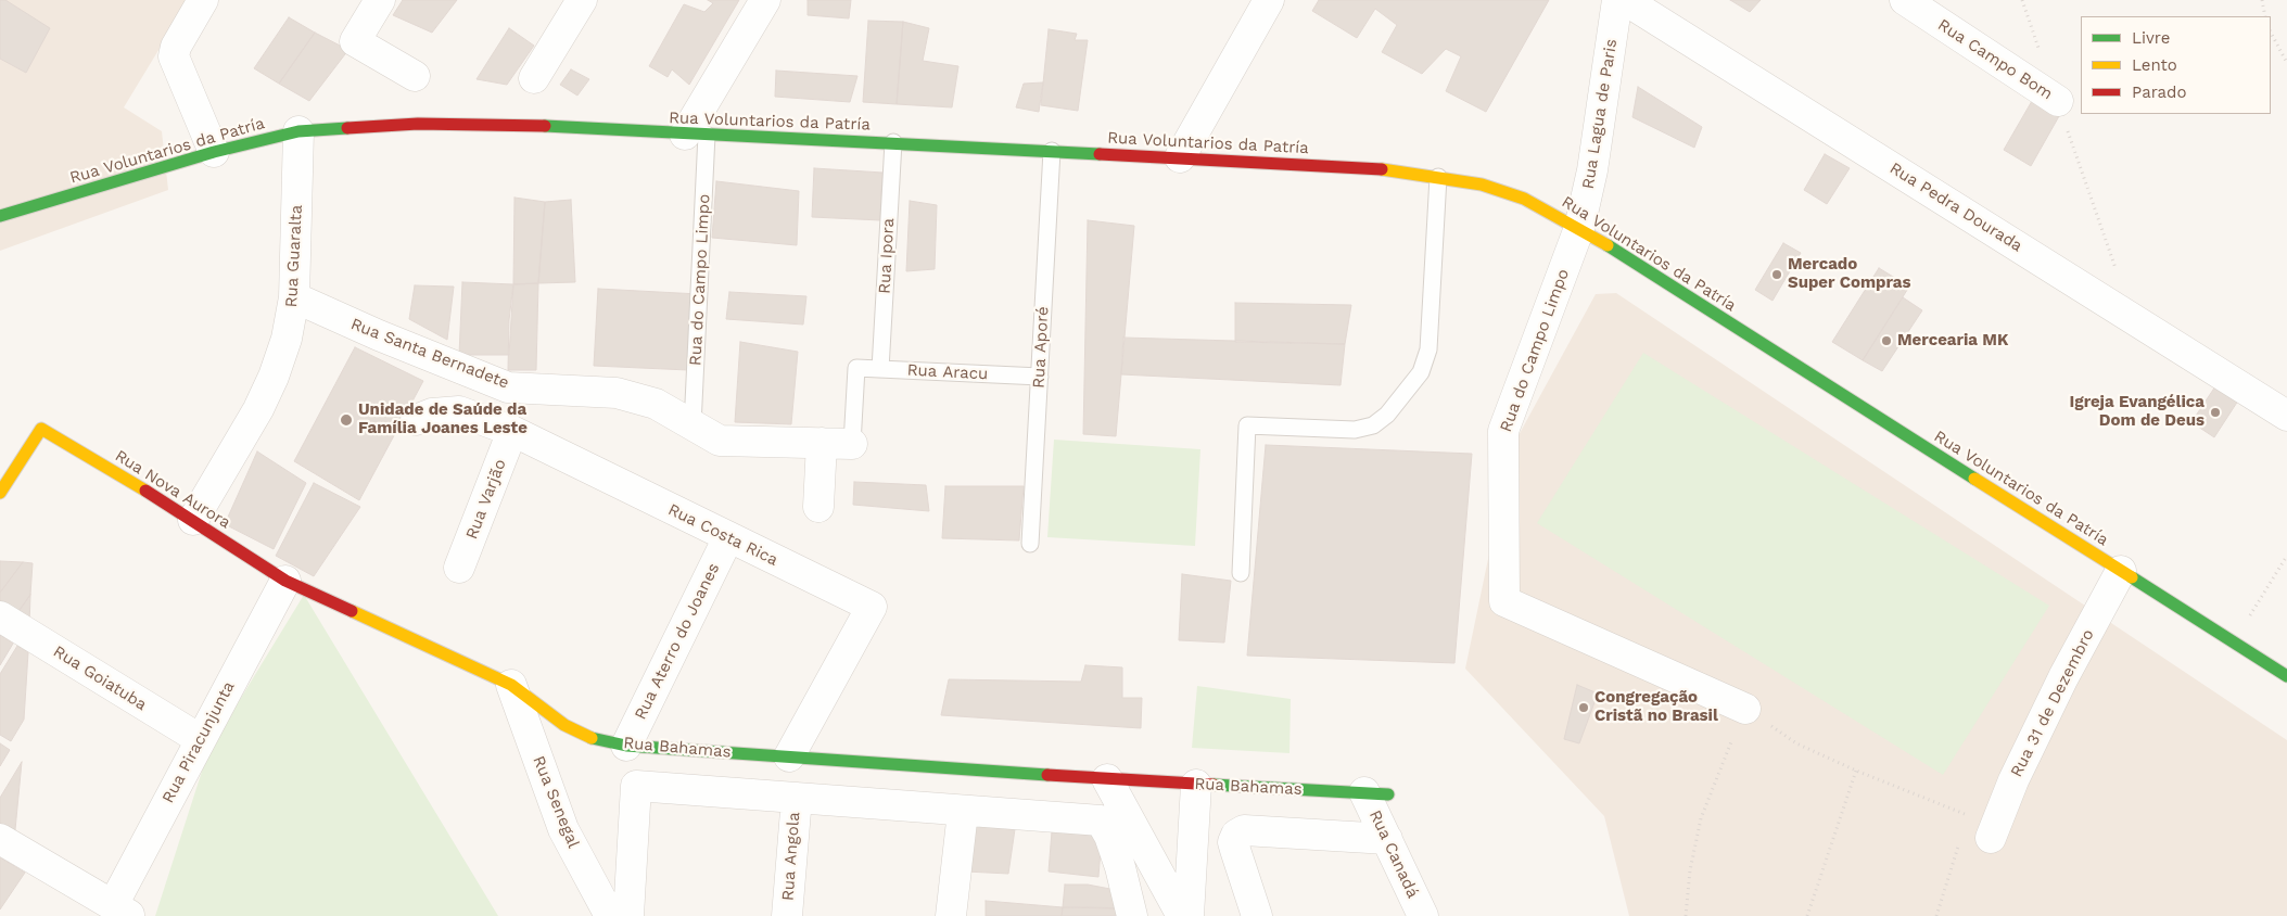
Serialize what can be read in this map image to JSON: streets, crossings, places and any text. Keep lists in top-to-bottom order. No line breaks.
{"streets":{"street":["Rua Campo Bom","Rua Lagua de Paris","Rua Voluntarios da Patría","Rua Pedra Dourada","Rua Guaralta","Rua do Campo Limpo","Rua Santa Bernadete","Rua Nova Aurora","Rua Varjão","Rua Costa Rica","Rua Aterro do Joanes","Rua Goiatuba","Rua 31 de Dezembro","Rua Piracunjunta","Rua Bahamas","Rua Senegal","Rua Canadá","Rua Angola"],"lane":["Rua Ipora","Rua Aporé","Rua Aracu"]},"crossings":[["Rua Lagua de Paris","Rua Voluntarios da Patría"],["Rua Lagua de Paris","Rua do Campo Limpo"],["Rua Voluntarios da Patría","Rua Guaralta"],["Rua Voluntarios da Patría","Rua Ipora"],["Rua Voluntarios da Patría","Rua do Campo Limpo"],["Rua Voluntarios da Patría","Rua Aporé"],["Rua Voluntarios da Patría","Rua 31 de Dezembro"],["Rua Guaralta","Rua Santa Bernadete"],["Rua Guaralta","Rua Nova Aurora"],["Rua Ipora","Rua Aracu"],["Rua do Campo Limpo","Rua Santa Bernadete"],["Rua Aporé","Rua Aracu"],["Rua Santa Bernadete","Rua Aracu"],["Rua Nova Aurora","Rua Piracunjunta"],["Rua Nova Aurora","Rua Bahamas"],["Rua Varjão","Rua Costa Rica"],["Rua Costa Rica","Rua Aterro do Joanes"],["Rua Costa Rica","Rua Bahamas"],["Rua Aterro do Joanes","Rua Bahamas"],["Rua Goiatuba","Rua Piracunjunta"],["Rua Piracunjunta","Rua Bahamas"],["Rua Bahamas","Rua Senegal"],["Rua Bahamas","Rua Canadá"]],"places":["Mercado Super Compras","Mercearia MK","Igreja Evangélica Dom de Deus","Unidade de Saúde da Família Joanes Leste","Congregação Cristã no Brasil"],"legend":["Livre","Lento","Parado"]}
